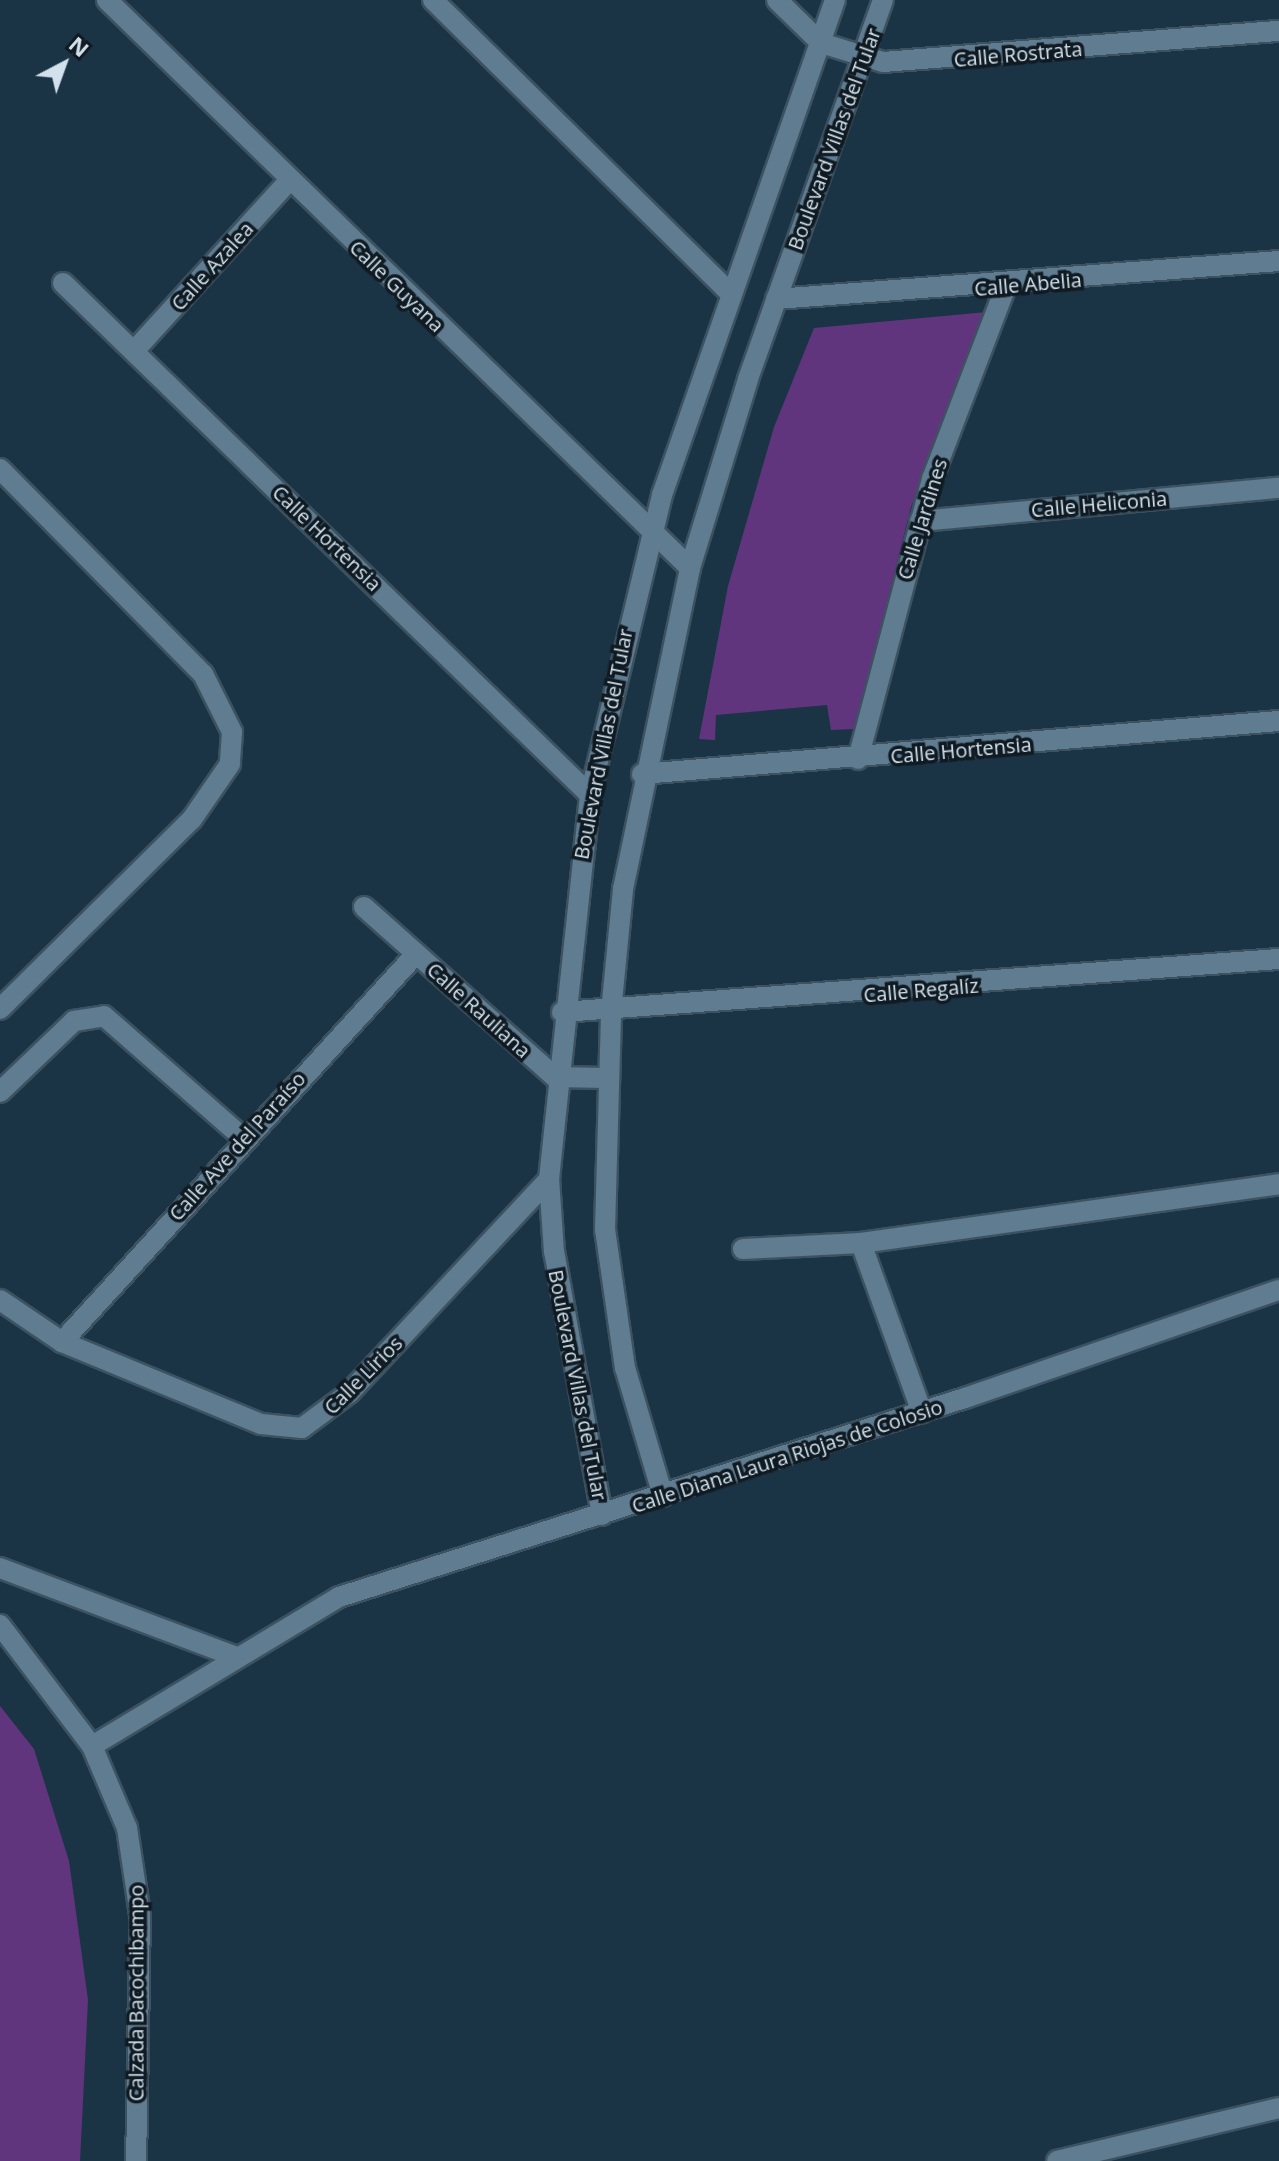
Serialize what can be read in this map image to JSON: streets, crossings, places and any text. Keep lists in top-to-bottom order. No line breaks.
{"streets":{"street":["Calle Rostrata","Boulevard Villas del Tular","Calle Azalea","Calle Abelia","Calle Guyana","Calle Heliconia","Calle Jardines","Calle Hortensia","Calle Regalíz","Calle Rauliana","Calle Ave del Paraíso","Calle Lirios","Calle Diana Laura Riojas de Colosio","Calzada Bacochibampo"]},"crossings":[["Calle Rostrata","Boulevard Villas del Tular"],["Boulevard Villas del Tular","Calle Abelia"],["Boulevard Villas del Tular","Calle Guyana"],["Boulevard Villas del Tular","Calle Hortensia"],["Boulevard Villas del Tular","Calle Regalíz"],["Boulevard Villas del Tular","Calle Rauliana"],["Boulevard Villas del Tular","Calle Lirios"],["Boulevard Villas del Tular","Calle Diana Laura Riojas de Colosio"],["Calle Azalea","Calle Guyana"],["Calle Azalea","Calle Hortensia"],["Calle Abelia","Calle Jardines"],["Calle Heliconia","Calle Jardines"],["Calle Jardines","Calle Hortensia"],["Calle Rauliana","Calle Ave del Paraíso"],["Calle Ave del Paraíso","Calle Lirios"],["Calle Diana Laura Riojas de Colosio","Calzada Bacochibampo"]],"north":"top right"}
